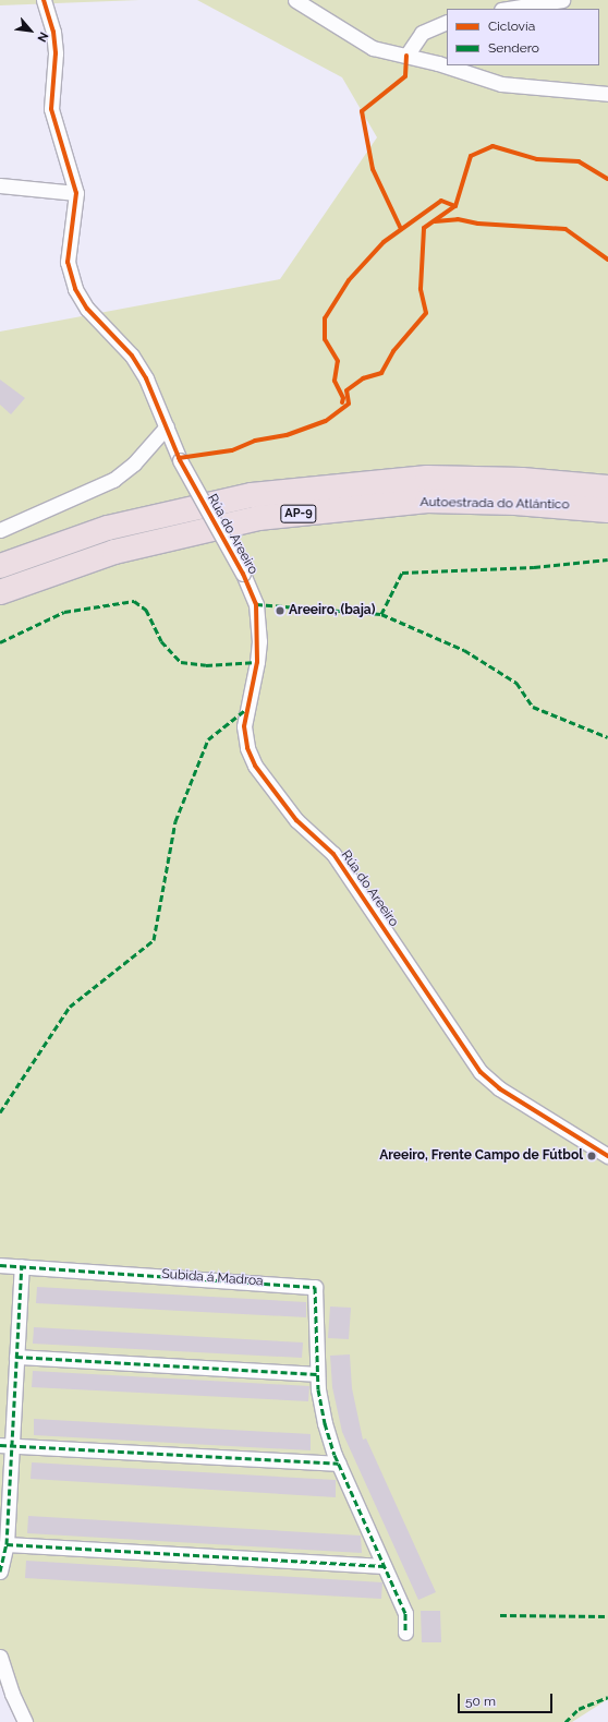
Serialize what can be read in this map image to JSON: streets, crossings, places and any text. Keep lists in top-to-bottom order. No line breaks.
{"streets":{"highway":["Autoestrada do Atlántico","AP-9"],"street":["Rúa do Areeiro","Subida á Madroa"]},"places":["Areeiro, (baja)","Areeiro, Frente Campo de Fútbol"],"legend":["Ciclovía","Sendero"],"scale_bar":"50 m","north":"bottom right"}
